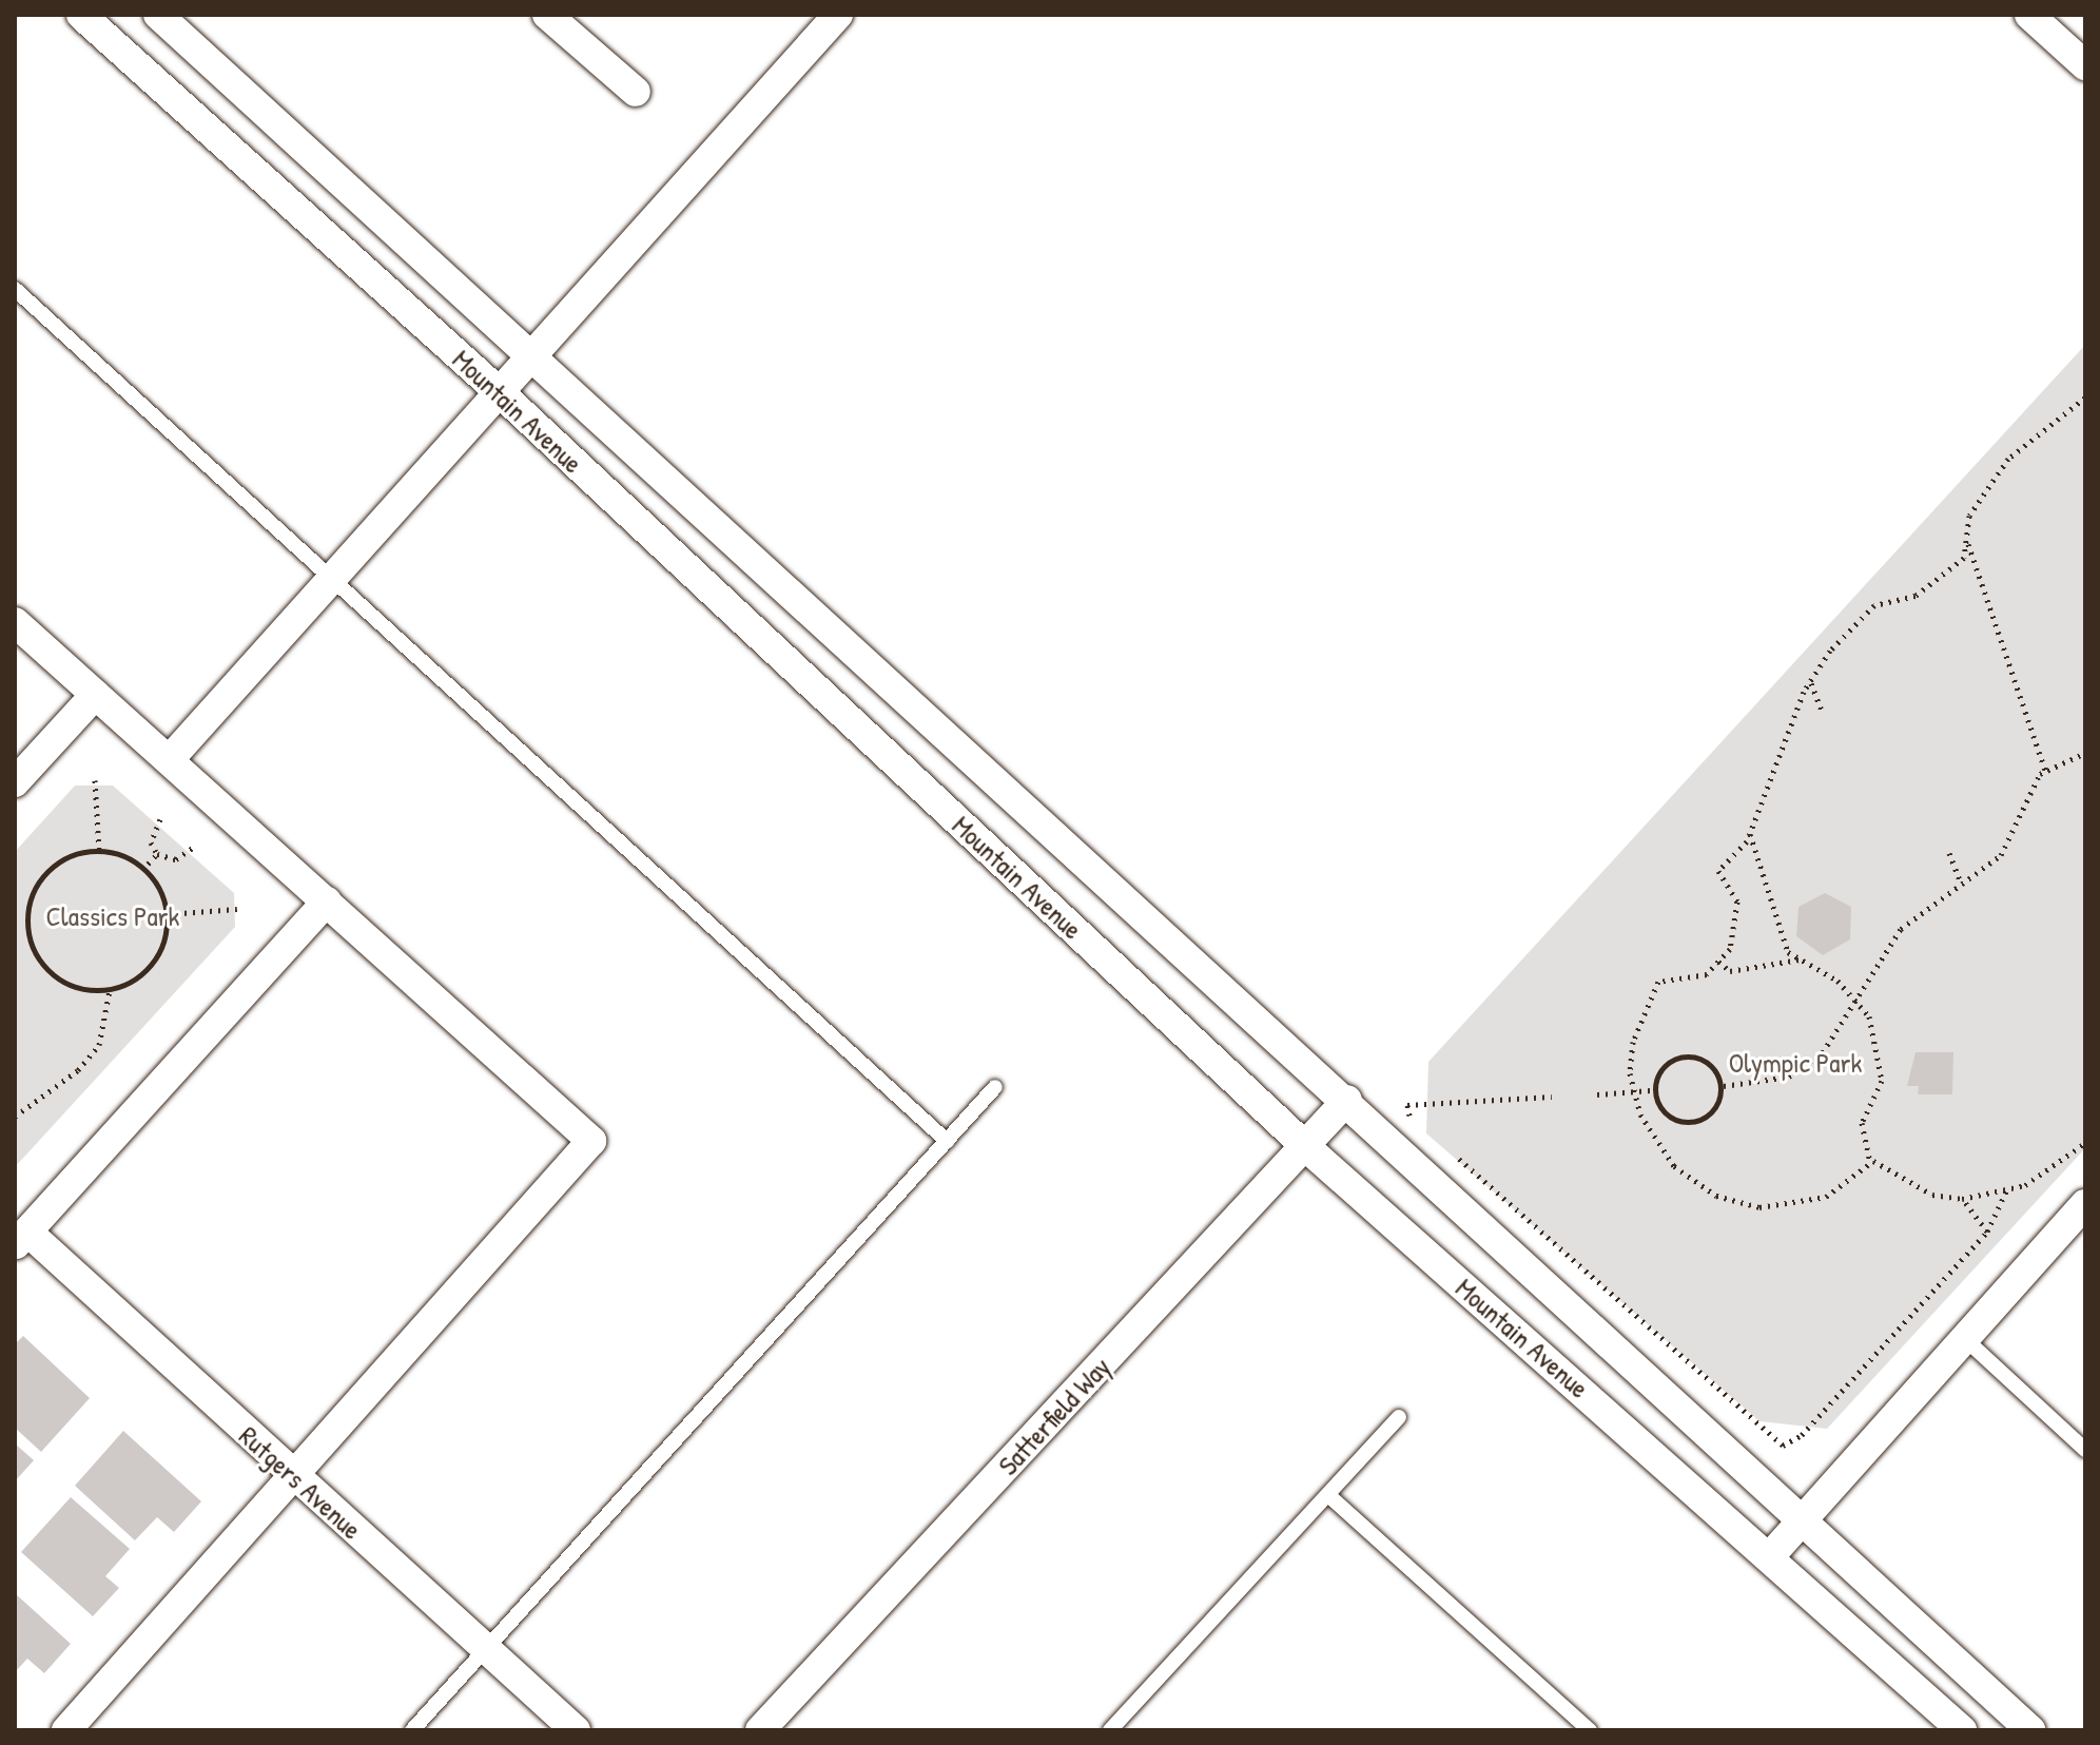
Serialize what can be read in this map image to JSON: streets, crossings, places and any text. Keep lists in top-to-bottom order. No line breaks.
{"streets":{"street":["Mountain Avenue","Satterfield Way","Rutgers Avenue"]},"crossings":[["Mountain Avenue","Satterfield Way"]],"parks":["Classics Park","Olympic Park"]}
